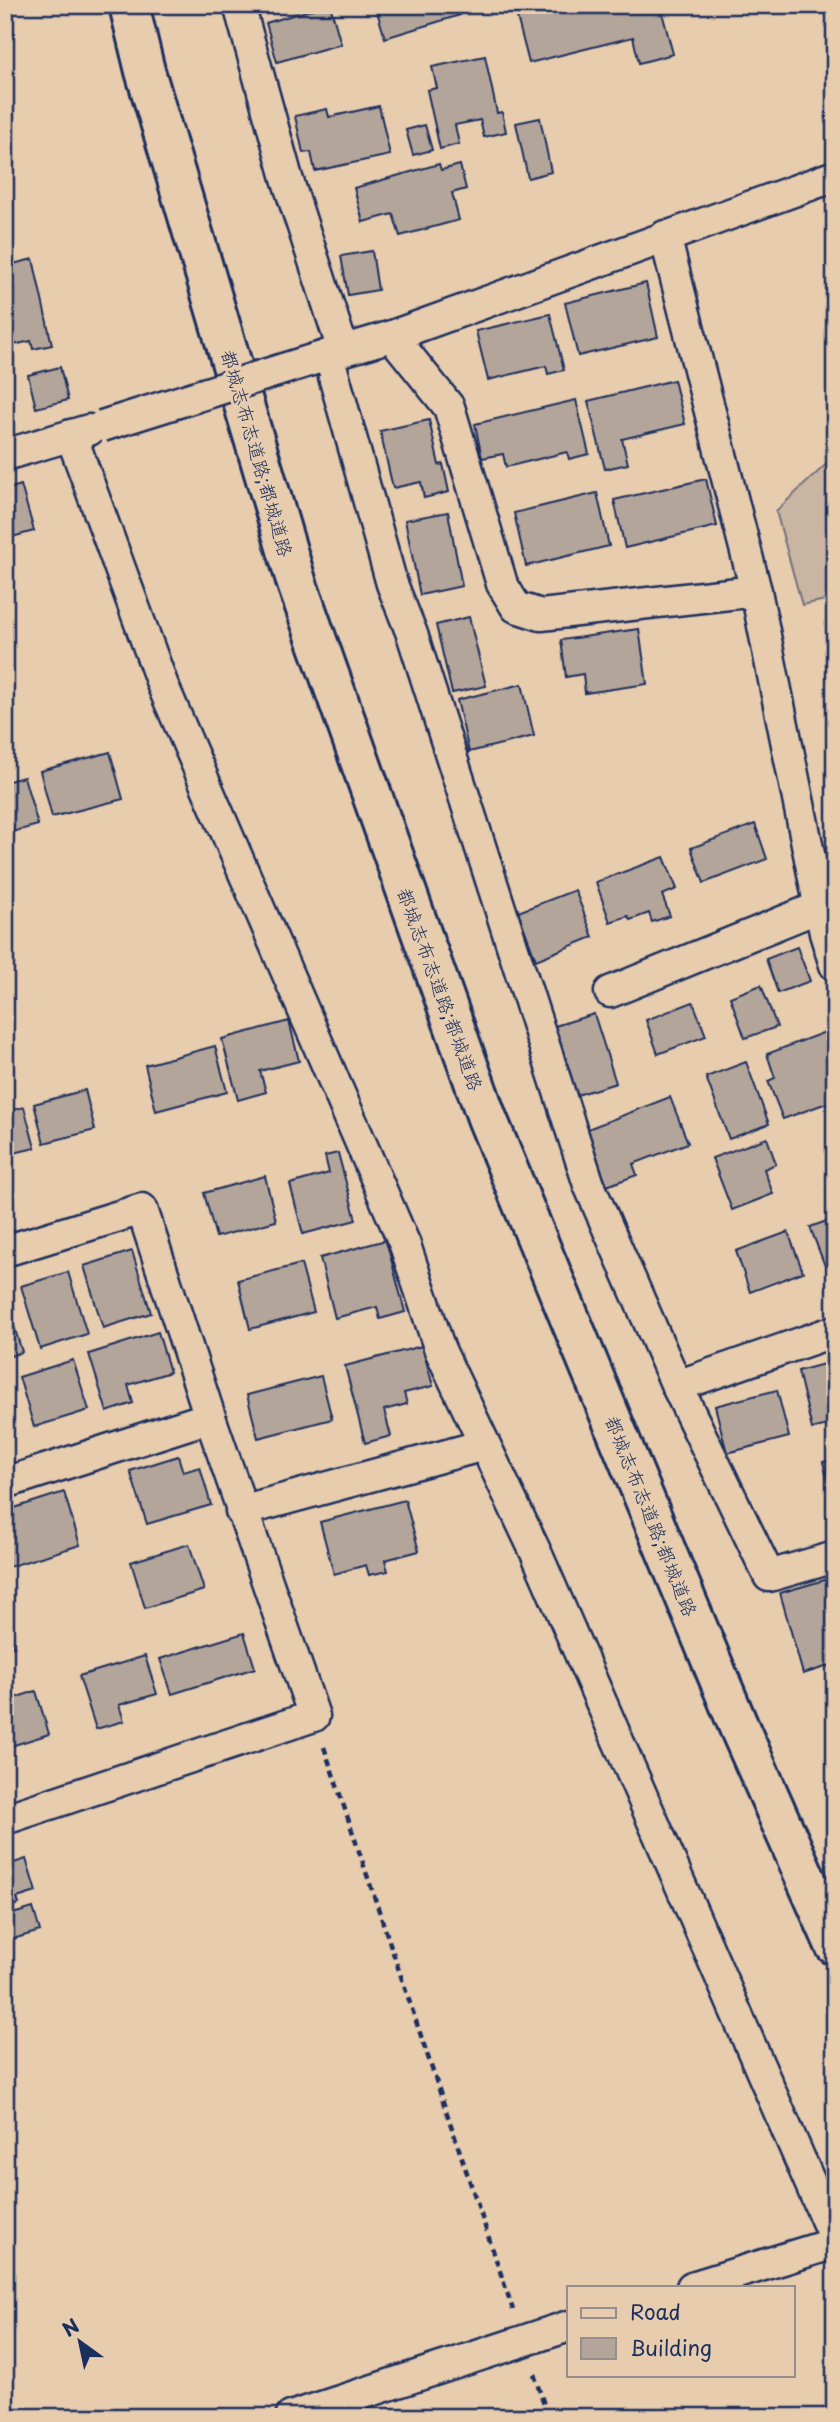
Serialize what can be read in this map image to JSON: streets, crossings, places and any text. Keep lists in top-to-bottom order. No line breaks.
{"streets":{"highway":["都城志布志道路;都城道路"]},"legend":["Road","Building"],"north":"top left"}
